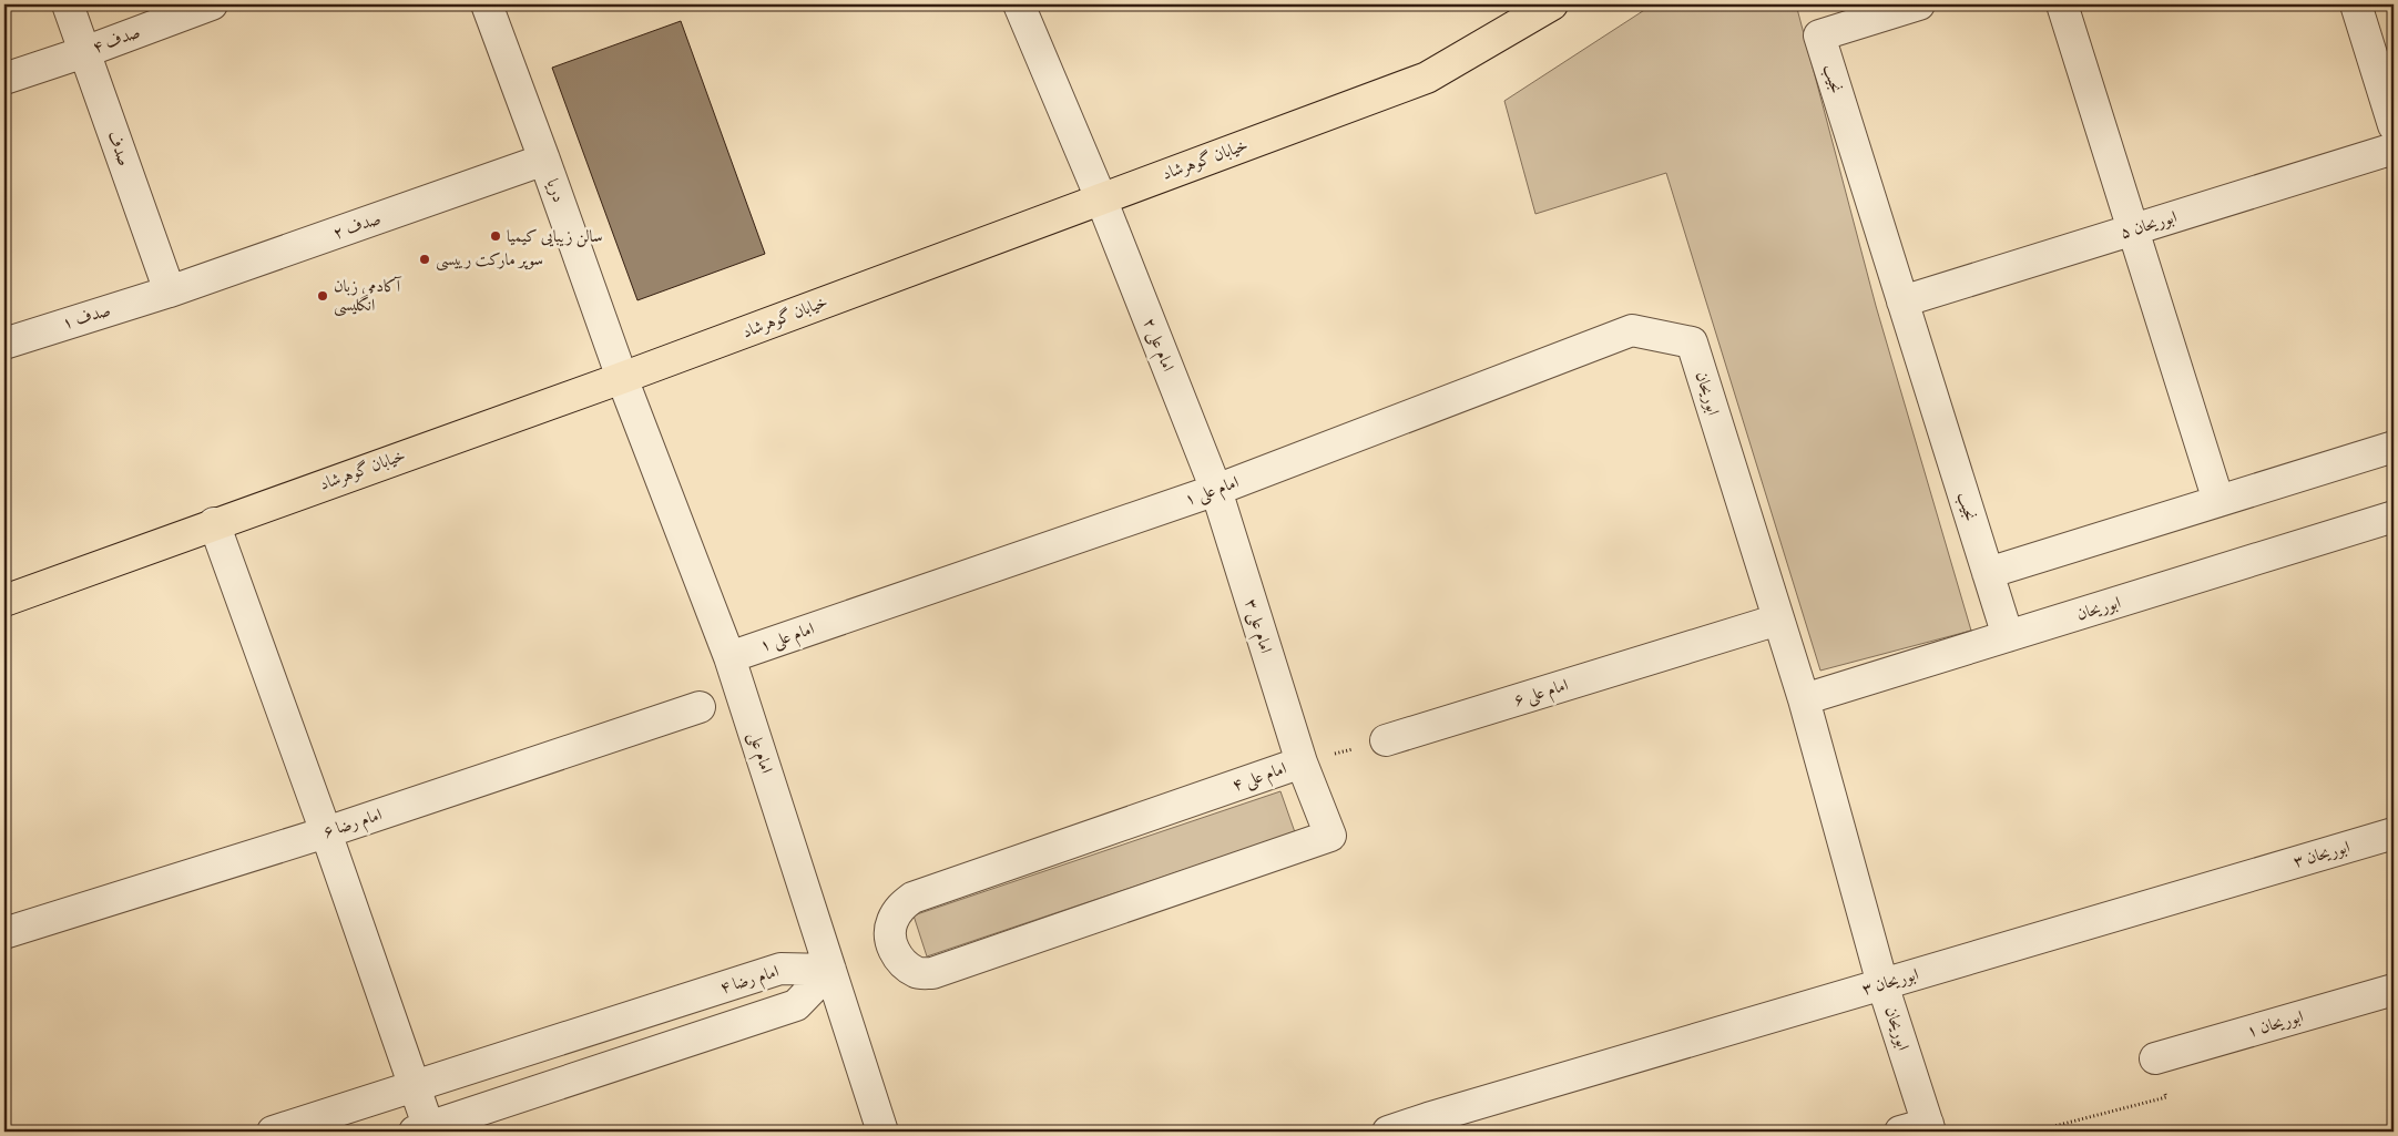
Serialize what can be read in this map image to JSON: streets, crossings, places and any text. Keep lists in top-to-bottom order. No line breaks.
{"streets":{"main road":["خیابان گوهرشاد"],"street":["صدف ۴","نجیب","صدف","دریا","ابوریحان ۵","صدف ۲","صدف ۱","امام علی ۲","ابوریحان","امام علی ۱","امام علی ۳","امام علی ۶","امام علی","امام علی ۴","امام رضا ۶","ابوریحان ۳","امام رضا ۴","ابوریحان ۱"]},"crossings":[["صدف ۴","صدف"],["نجیب","ابوریحان ۵"],["نجیب","ابوریحان"],["صدف","صدف ۲"],["صدف","صدف ۱"],["خیابان گوهرشاد","دریا"],["خیابان گوهرشاد","امام علی ۲"],["خیابان گوهرشاد","امام علی"],["دریا","صدف ۲"],["دریا","امام علی"],["صدف ۲","صدف ۱"],["امام علی ۲","امام علی ۱"],["امام علی ۲","امام علی ۳"],["ابوریحان","امام علی ۱"],["ابوریحان","امام علی ۶"],["ابوریحان","ابوریحان ۳"],["امام علی ۱","امام علی ۳"],["امام علی ۱","امام علی"],["امام علی ۳","امام علی ۴"],["امام علی","امام رضا ۴"]],"places":["سالن زیبایی کیمیا","سوپر مارکت رییسی","آکادمی زبان انگلیسی"]}
